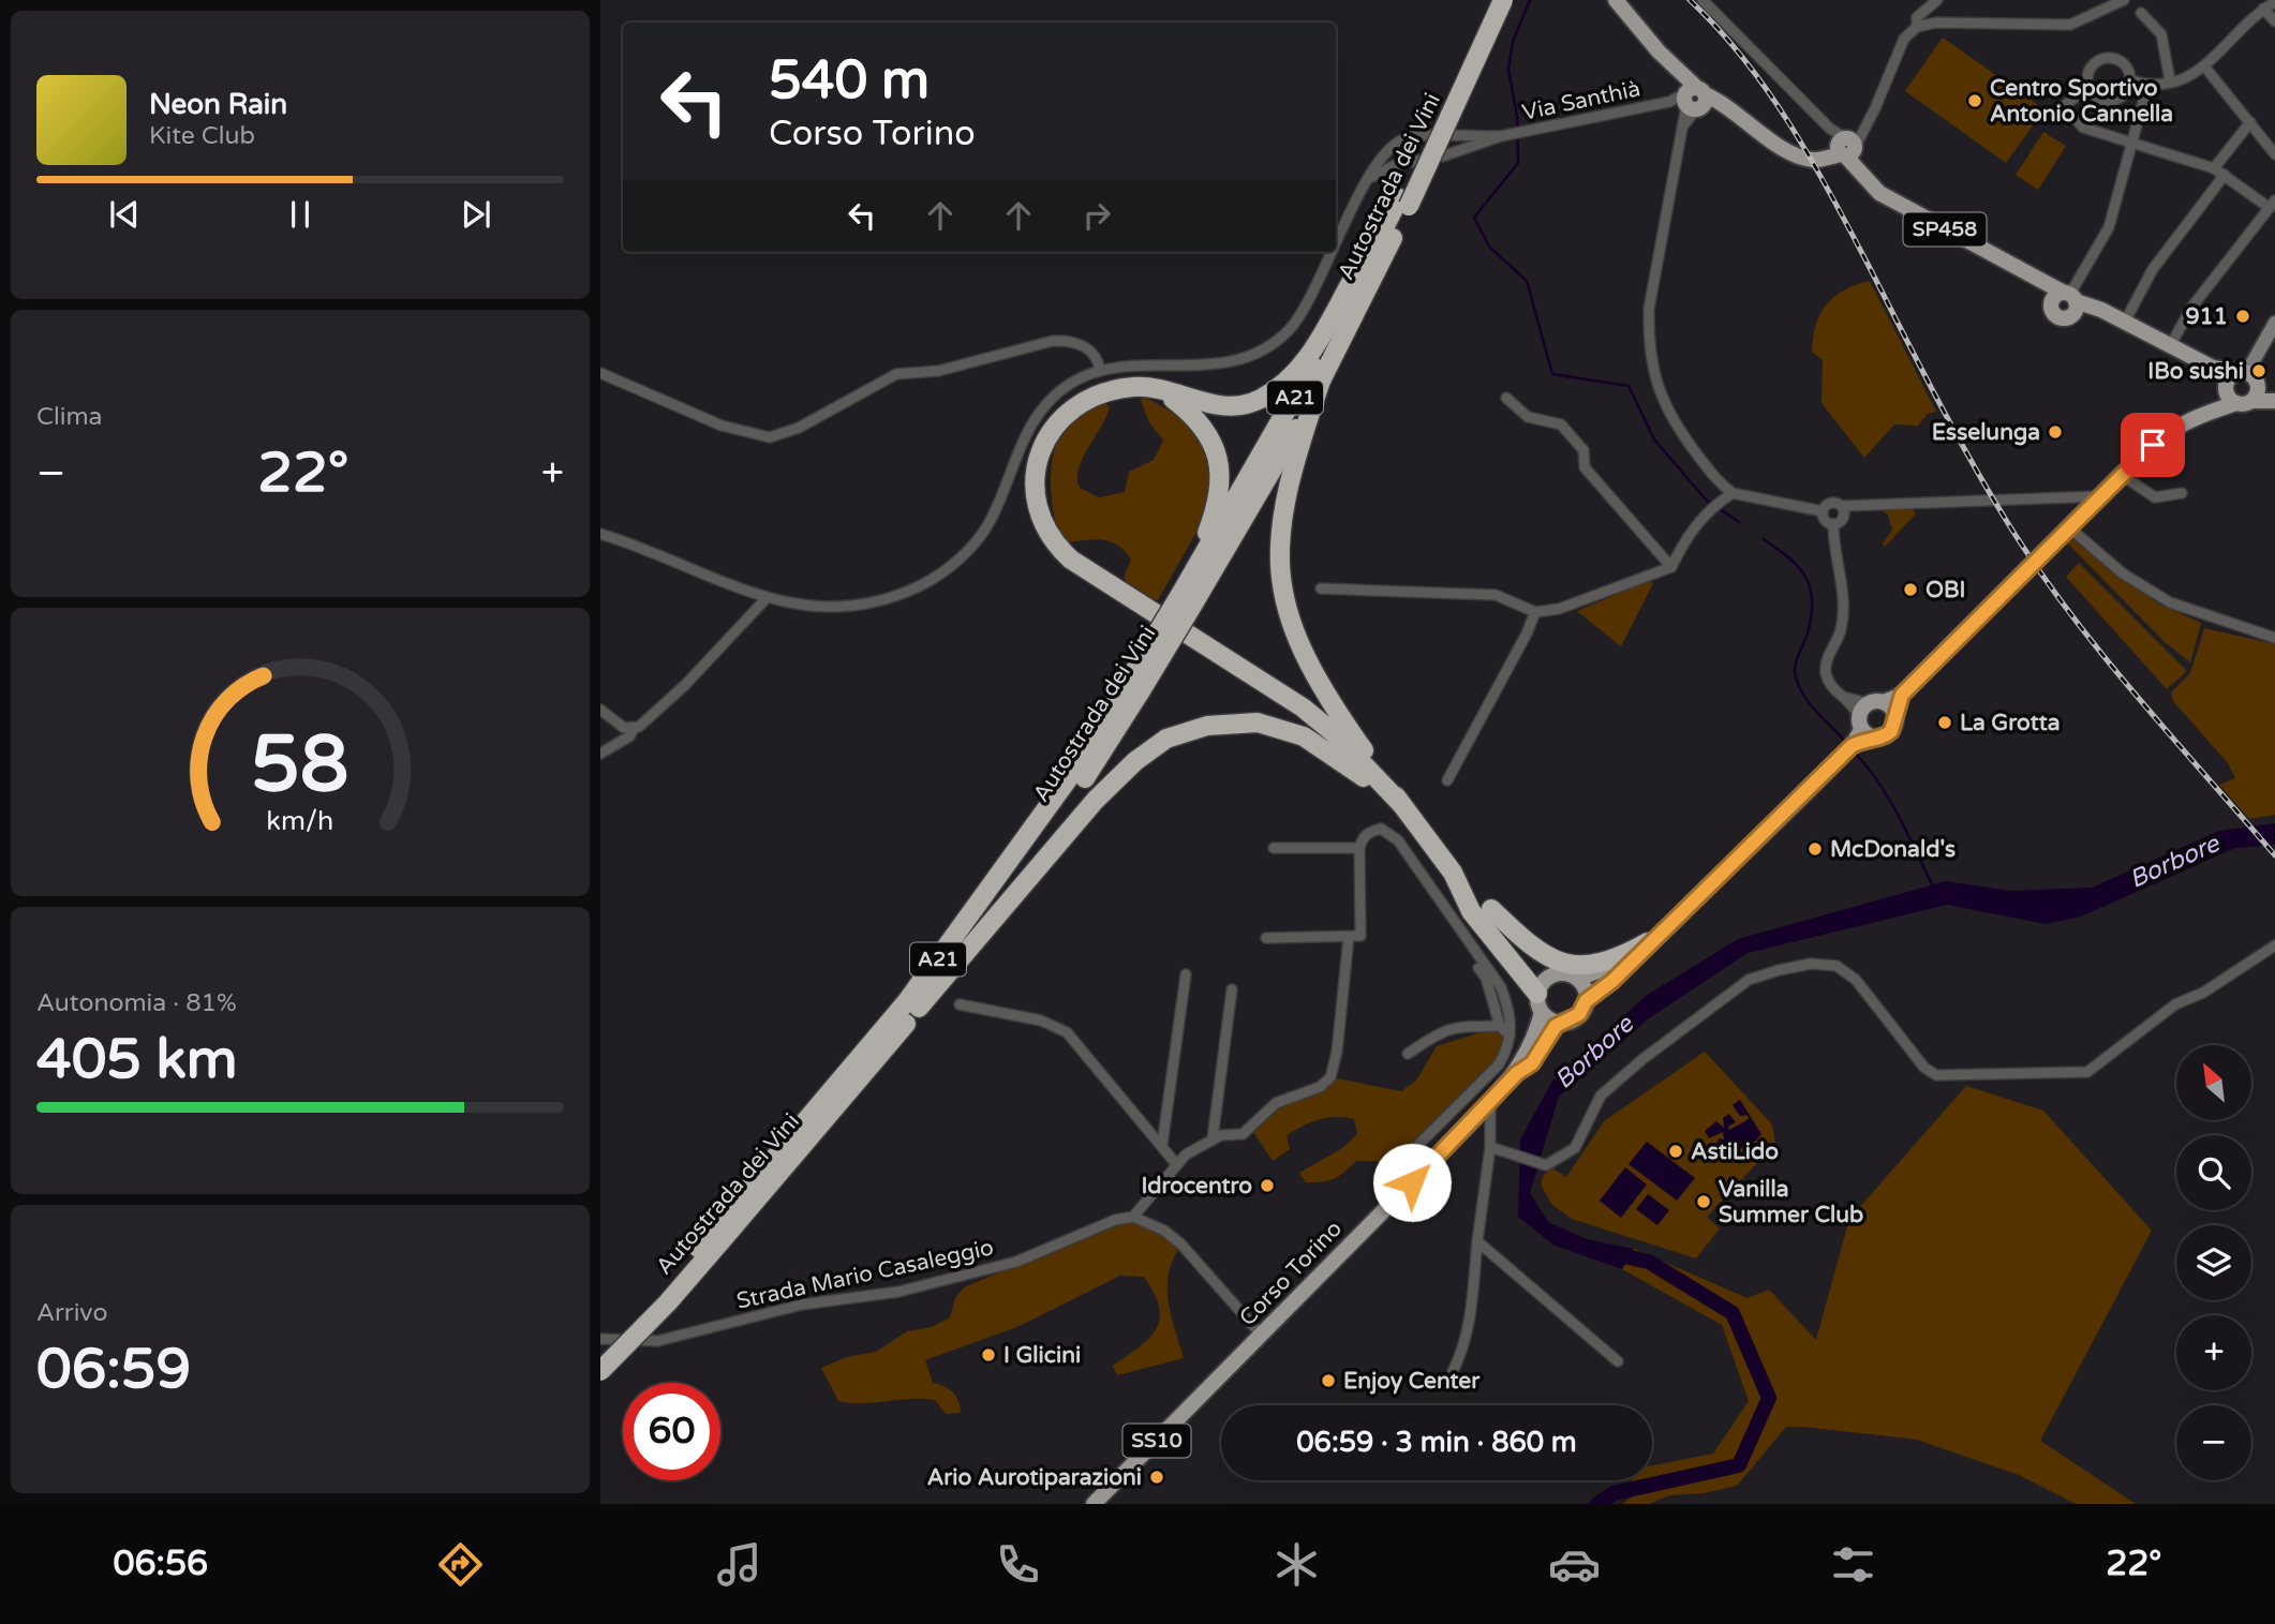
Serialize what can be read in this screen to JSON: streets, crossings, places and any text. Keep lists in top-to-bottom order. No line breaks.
{"streets":{"highway":["Autostrada dei Vini","A21"],"main road":["SP458","Corso Torino","SS10"],"street":["Via Santhià","Strada Mario Casaleggio"]},"water":["Borbore"],"places":["Centro Sportivo Antonio Cannella","911","IBo sushi","Esselunga","OBI","La Grotta","McDonald's","AstiLido","Idrocentro","Vanilla Summer Club","I Glicini","Enjoy Center","Ario Aurotiparazioni"],"north":"top left","page":{"turn":["540 m","Corso Torino"],"song":["Neon Rain","Kite Club"],"tile":["Clima",["Autonomia · 81%","405 km"],["Arrivo","06:59"]],"heat":["−","22°","+"],"map_buttons":["+","−"],"limit":"60","trip":"06:59 · 3 min · 860 m","tabs":["06:56","22°"],"gauge":["58","km/h"]}}
